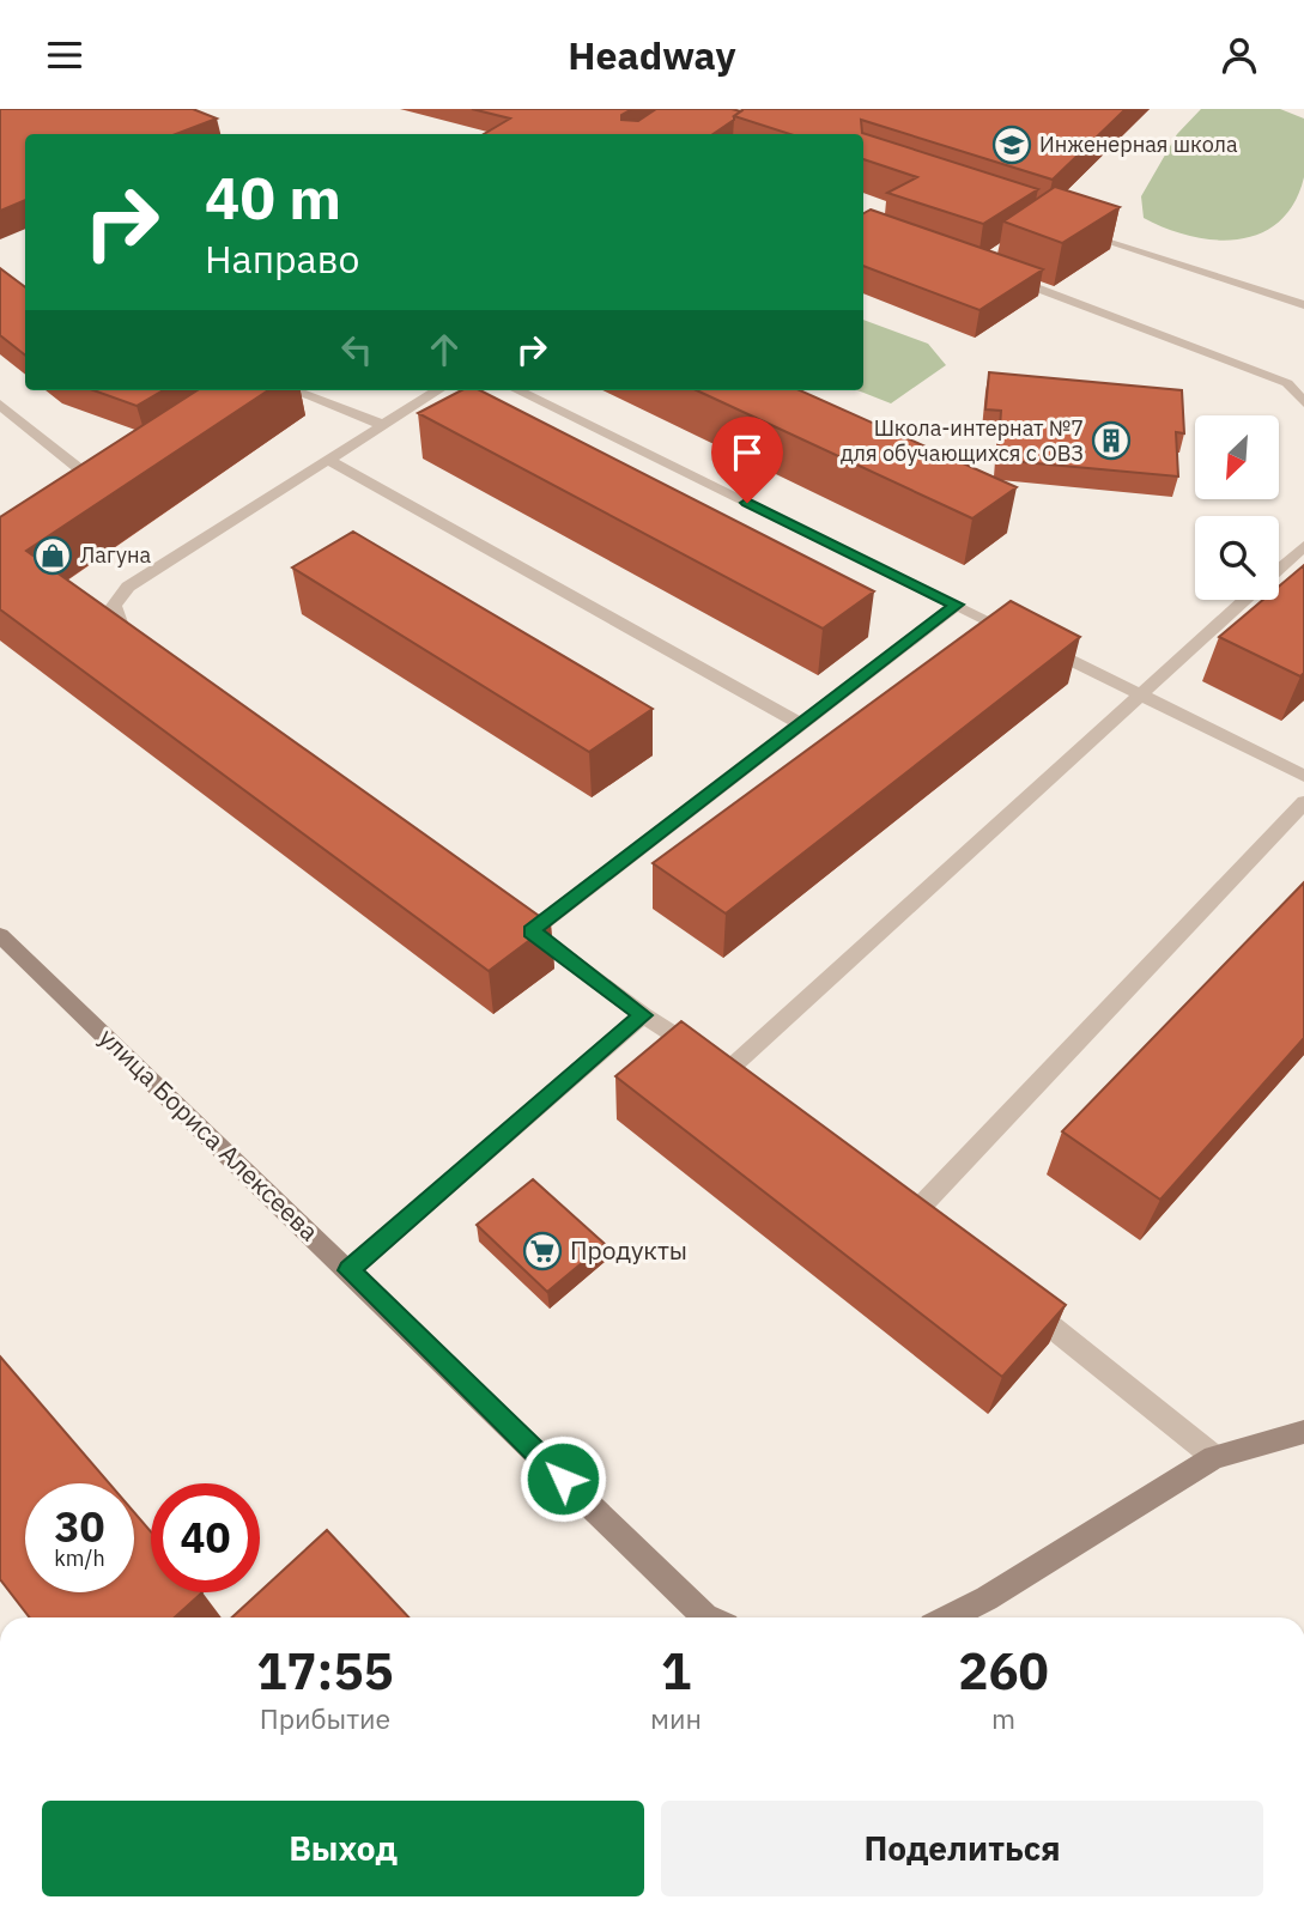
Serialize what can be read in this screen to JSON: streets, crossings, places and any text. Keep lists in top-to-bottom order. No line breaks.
{"streets":{"street":["улица Бориса Алексеева"]},"places":{"school or university":["Инженерная школа"],"building":["Школа-интернат №7 для обучающихся с ОВЗ"],"shop":["Лагуна"],"supermarket":["Продукты"]},"north":"bottom left","page":{"header":"Headway","turn":["40 m","Направо"],"speed":"30 km/h","limit":"40","eta":["17:55","Прибытие","1","мин","260","m"],"buttons":["Выход","Поделиться"]}}
